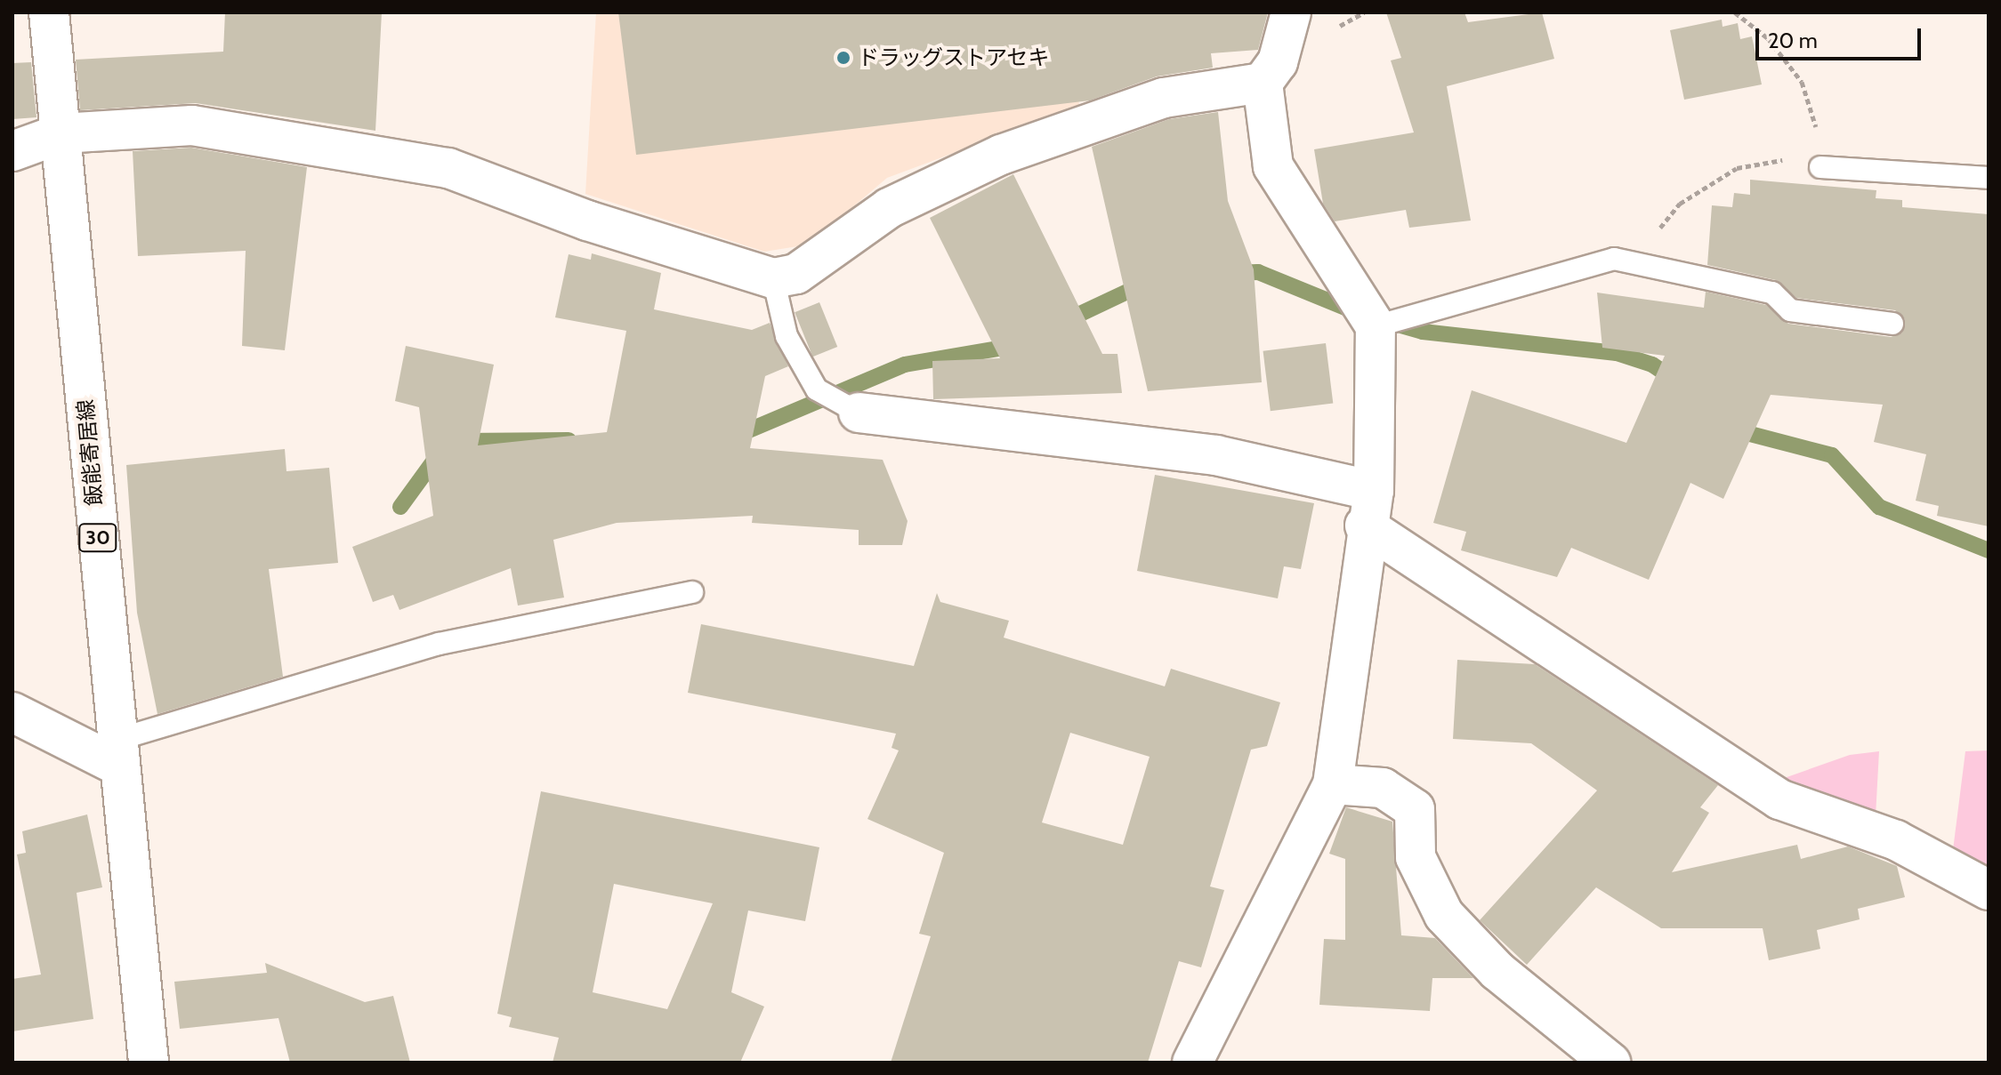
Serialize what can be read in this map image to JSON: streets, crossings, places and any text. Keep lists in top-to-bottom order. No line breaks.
{"streets":{"street":["飯能寄居線","30"]},"places":["ドラッグストアセキ"],"scale_bar":"20 m"}
